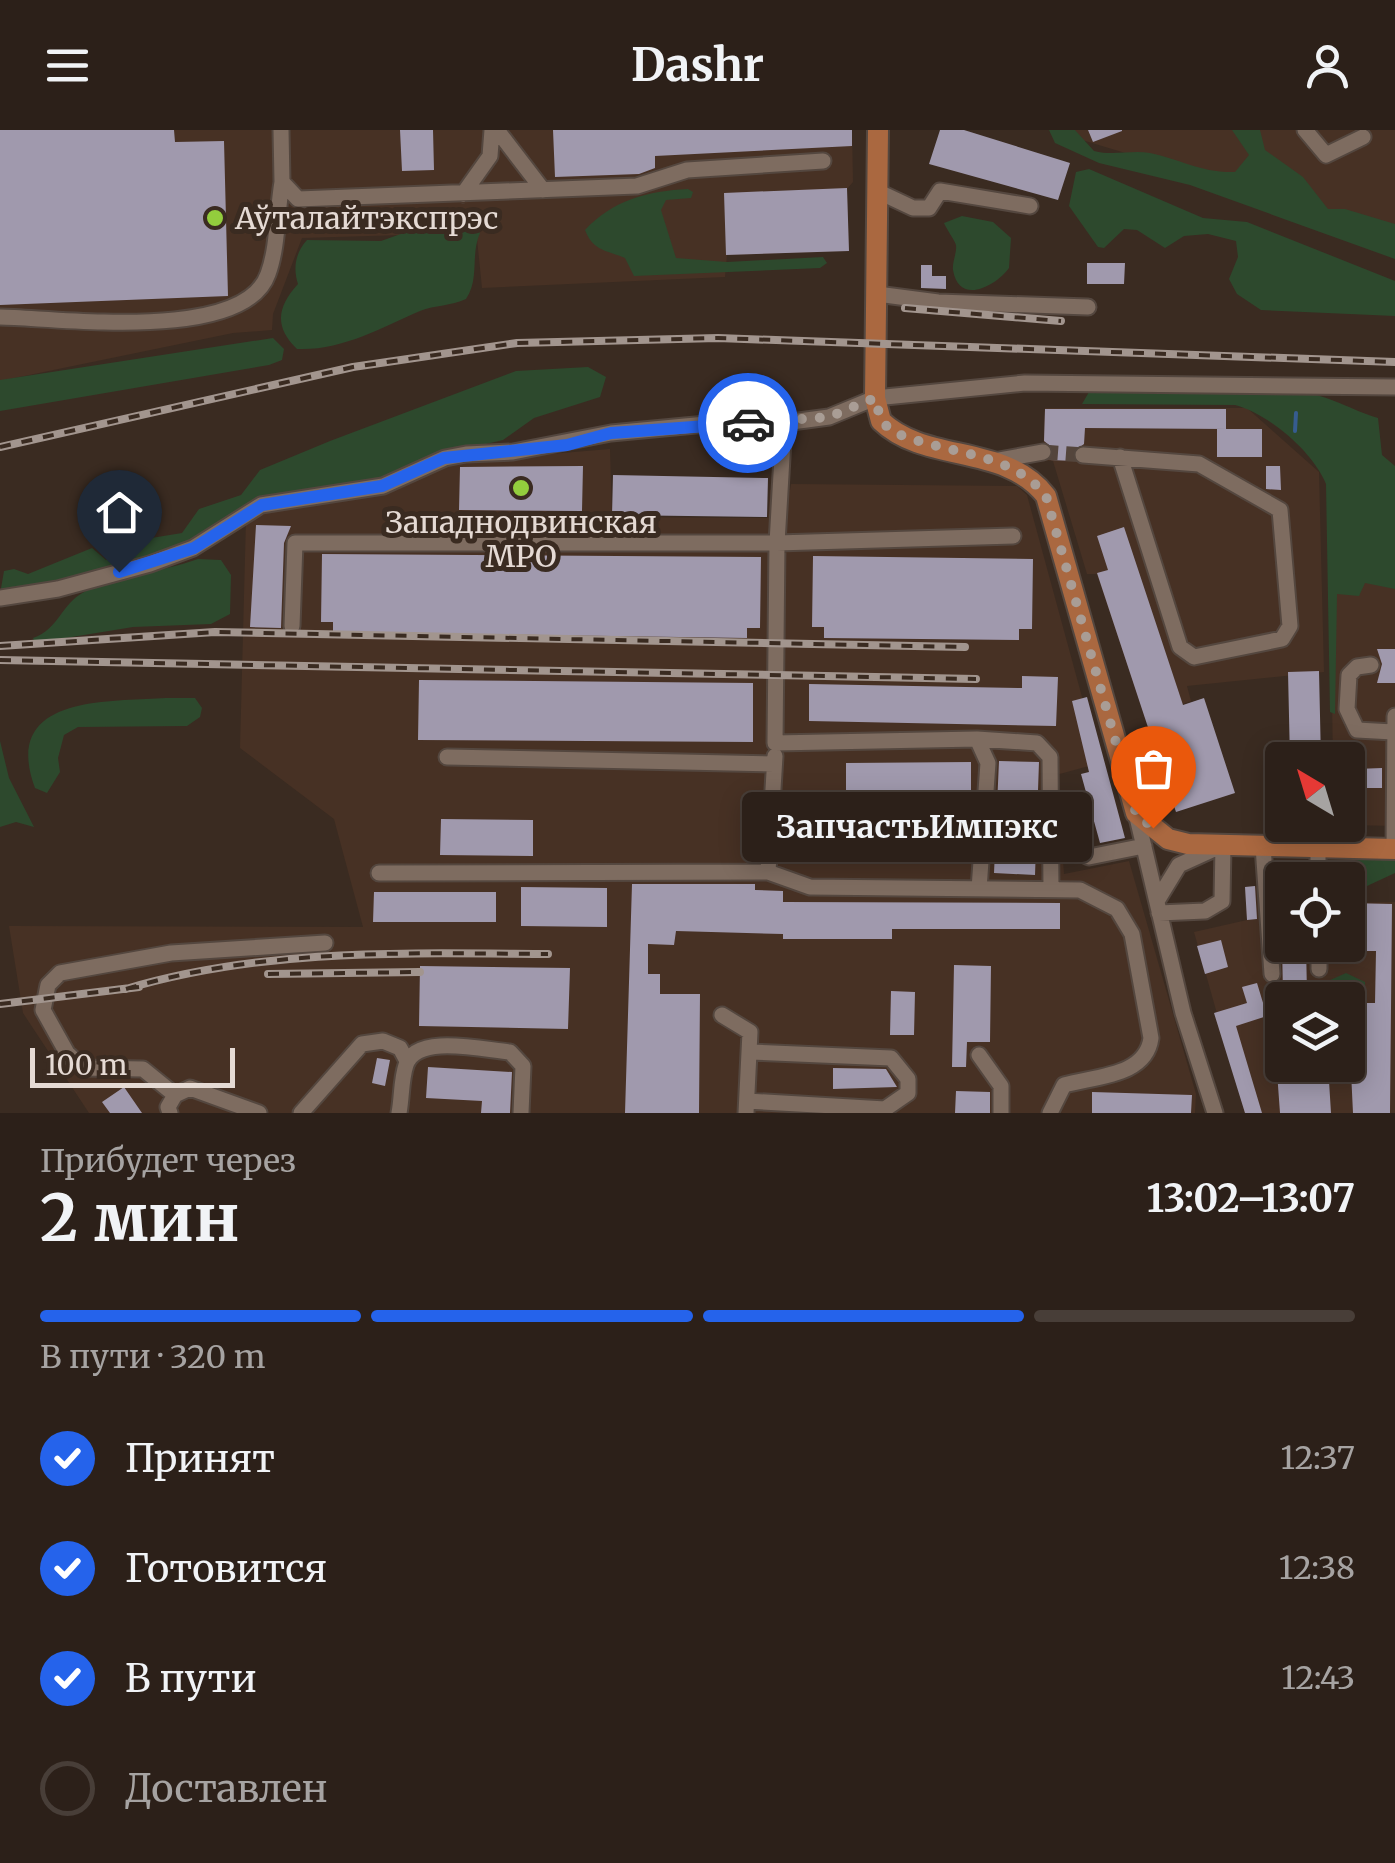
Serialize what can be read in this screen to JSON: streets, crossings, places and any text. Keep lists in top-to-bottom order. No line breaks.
{"places":["Аўталайтэкспрэс","Западнодвинская МРО","ЗапчастьИмпэкс"],"scale_bar":"100 m","north":"top left","page":{"header":"Dashr","bubble":"ЗапчастьИмпэкс","scale":"100 m","heading":["2 мин","Прибудет через","13:02–13:07"],"bar":"В пути · 320 m","list":[["Принят","12:37"],["Готовится","12:38"],["В пути","12:43"],"Доставлен"]}}
